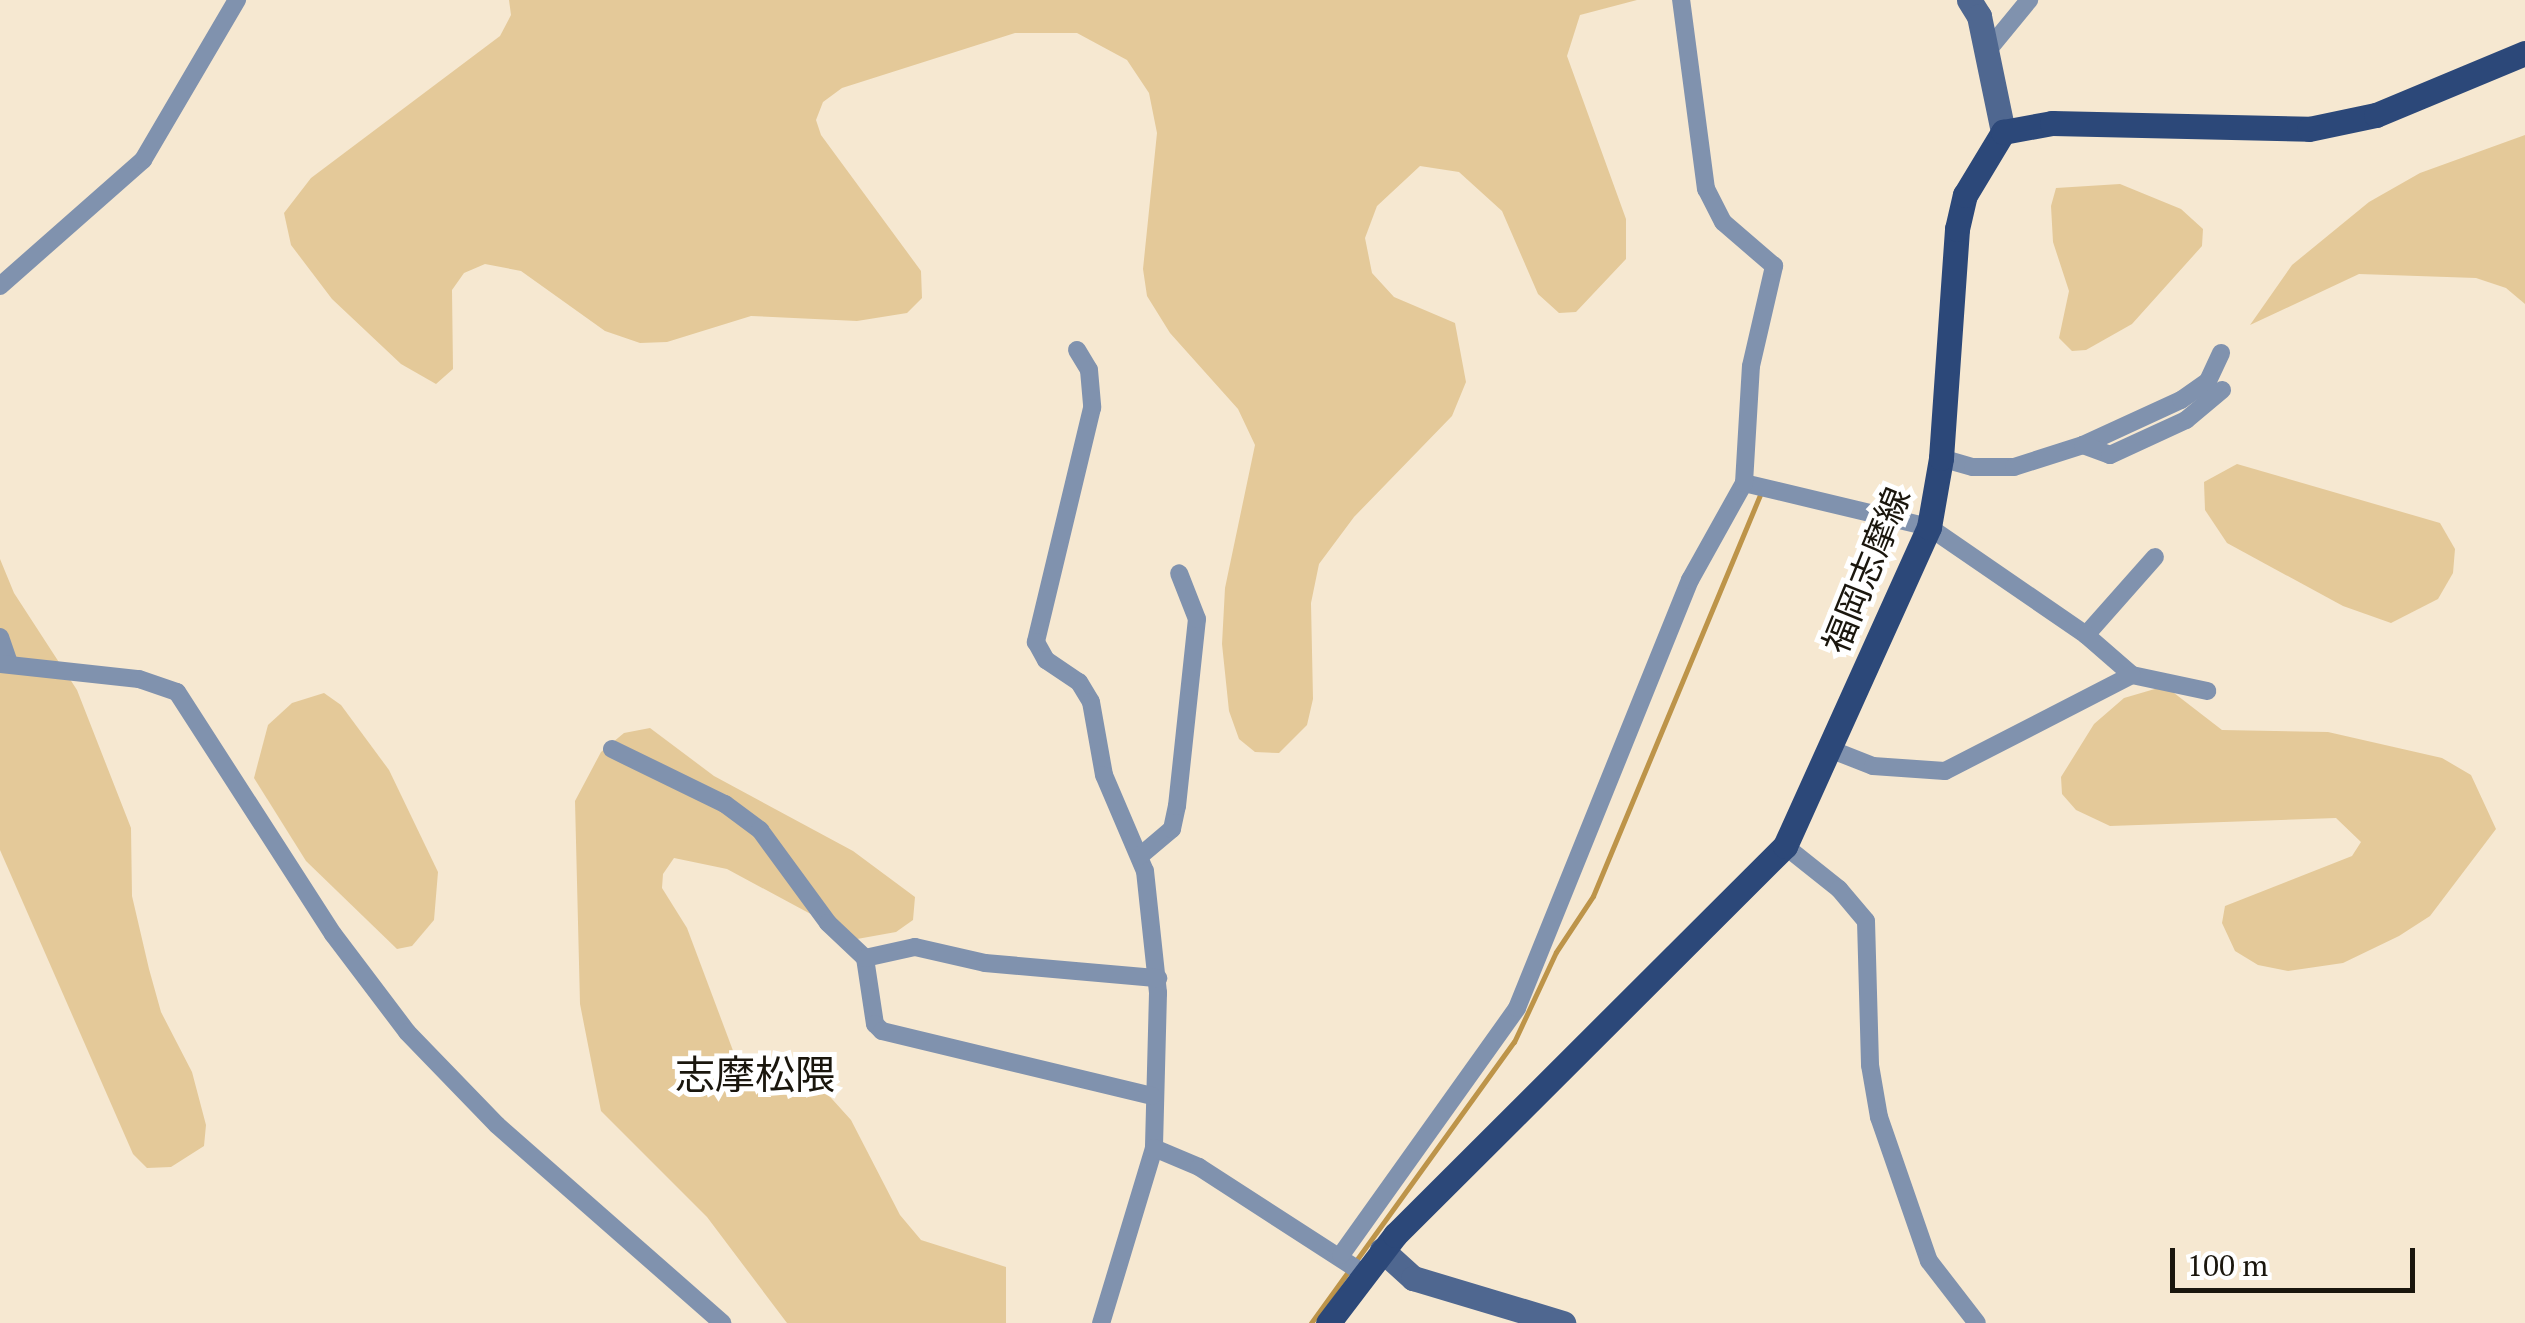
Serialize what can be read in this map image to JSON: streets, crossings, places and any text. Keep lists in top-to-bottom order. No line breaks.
{"streets":{"main road":["福岡志摩線"]},"districts":["志摩松隈"],"scale_bar":"100 m"}
